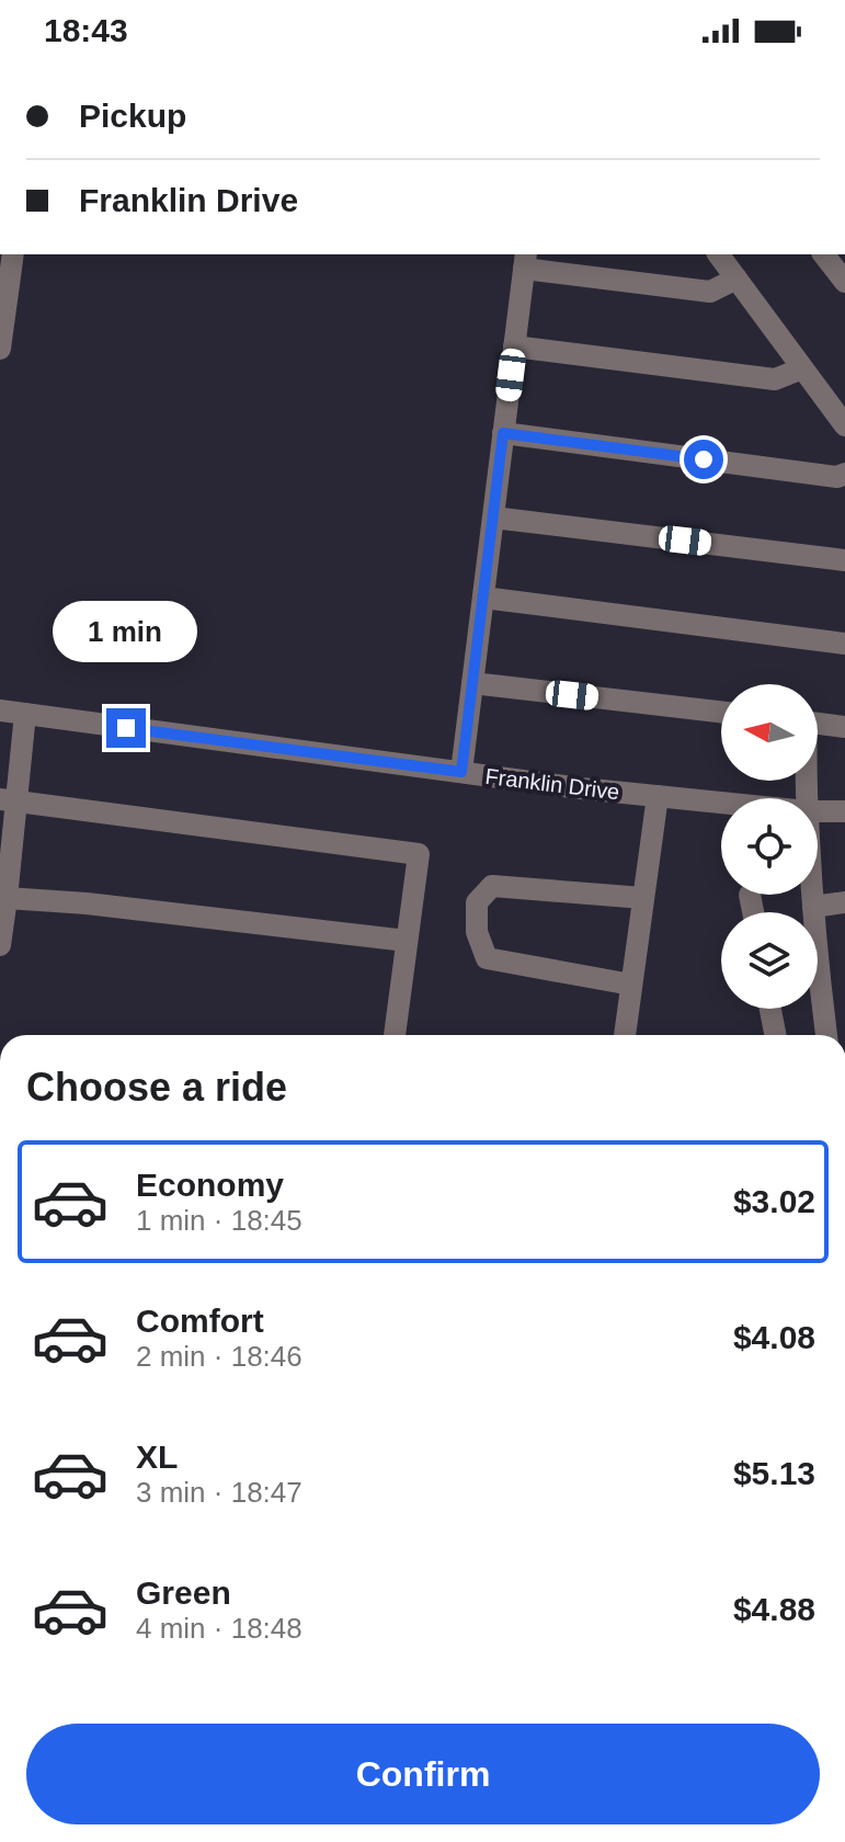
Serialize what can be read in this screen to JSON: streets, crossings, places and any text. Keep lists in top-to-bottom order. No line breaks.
{"streets":{"street":["Franklin Drive"]},"north":"left","page":{"status":"18:43","banner":["Pickup","Franklin Drive"],"bubble":"1 min","heading":"Choose a ride","list":[{"name":"Economy","note":"1 min · 18:45","value":"$3.02"},{"name":"Comfort","note":"2 min · 18:46","value":"$4.08"},{"name":"XL","note":"3 min · 18:47","value":"$5.13"},{"name":"Green","note":"4 min · 18:48","value":"$4.88"}],"buttons":"Confirm"}}
